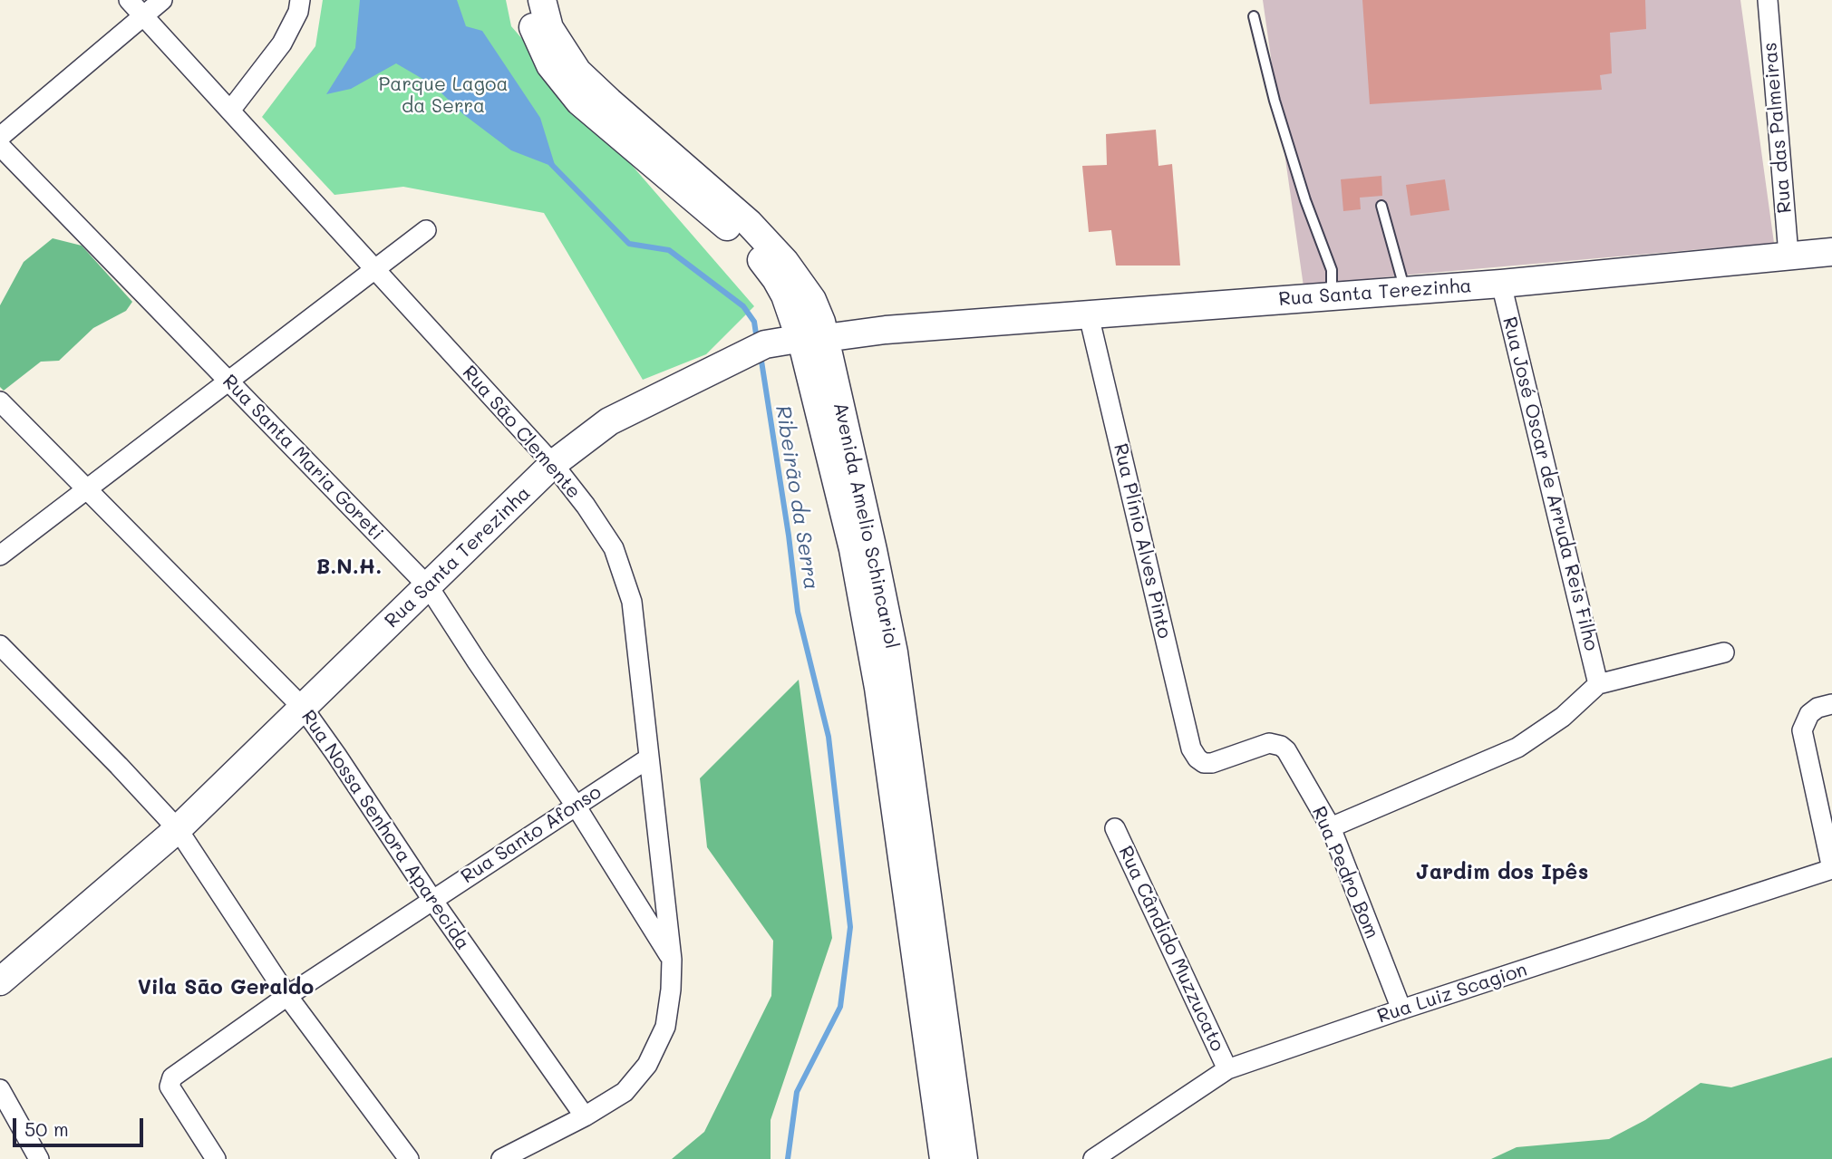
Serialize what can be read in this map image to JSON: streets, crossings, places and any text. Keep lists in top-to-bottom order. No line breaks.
{"streets":{"main road":["Rua Santa Terezinha","Avenida Amelio Schincariol"],"street":["Rua das Palmeiras","Rua São Clemente","Rua Santa Maria Goreti","Rua José Oscar de Arruda Reis Filho","Rua Plínio Alves Pinto","Rua Nossa Senhora Aparecida","Rua Santo Afonso","Rua Pedro Bom","Rua Cândido Muzzucato","Rua Luiz Scagion"]},"crossings":[["Rua das Palmeiras","Rua Santa Terezinha"],["Rua Santa Terezinha","Rua São Clemente"],["Rua Santa Terezinha","Rua Santa Maria Goreti"],["Rua Santa Terezinha","Rua José Oscar de Arruda Reis Filho"],["Rua Santa Terezinha","Avenida Amelio Schincariol"],["Rua Santa Terezinha","Rua Plínio Alves Pinto"],["Rua Santa Terezinha","Rua Nossa Senhora Aparecida"],["Rua São Clemente","Rua Santa Maria Goreti"],["Rua São Clemente","Rua Nossa Senhora Aparecida"],["Rua São Clemente","Rua Santo Afonso"],["Rua Santa Maria Goreti","Rua Santo Afonso"],["Rua Plínio Alves Pinto","Rua Pedro Bom"],["Rua Nossa Senhora Aparecida","Rua Santo Afonso"],["Rua Pedro Bom","Rua Luiz Scagion"],["Rua Cândido Muzzucato","Rua Luiz Scagion"]],"districts":["B.N.H.","Jardim dos Ipês","Vila São Geraldo"],"water":["Ribeirão da Serra"],"parks":["Parque Lagoa da Serra"],"scale_bar":"50 m"}
